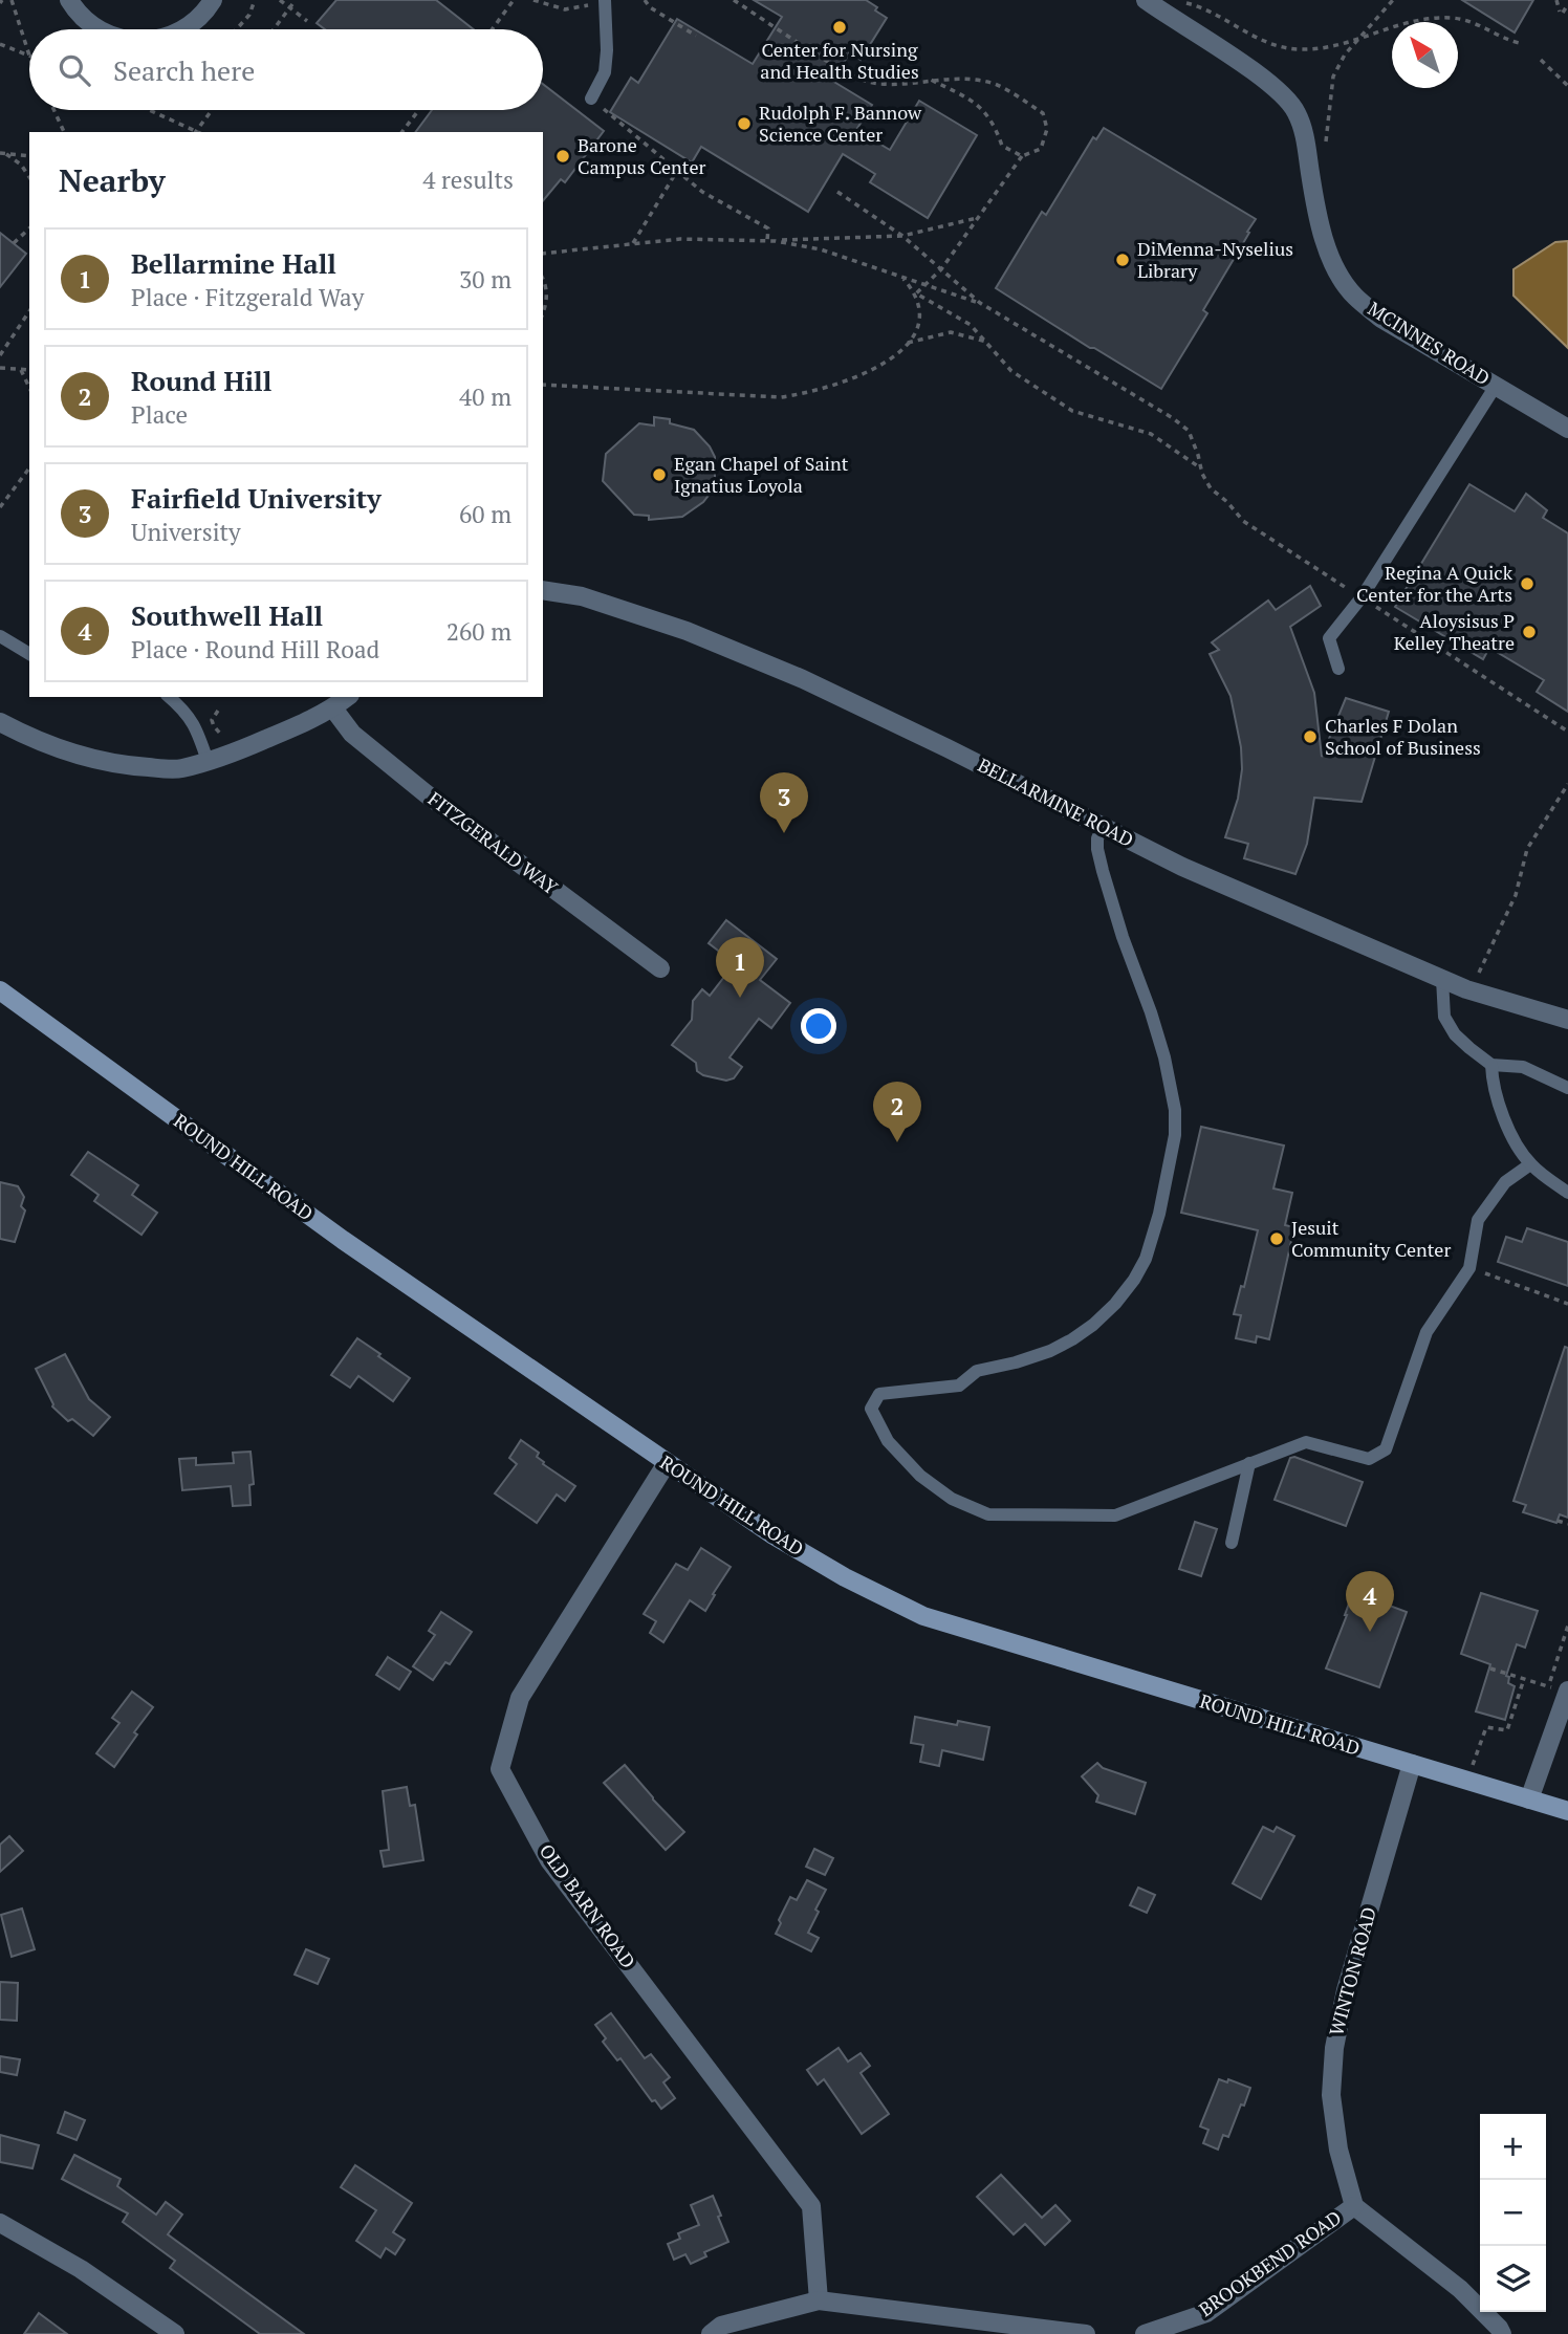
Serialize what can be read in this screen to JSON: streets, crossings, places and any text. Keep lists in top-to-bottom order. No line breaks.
{"streets":{"main road":["ROUND HILL ROAD"],"street":["MCINNES ROAD","BELLARMINE ROAD","FITZGERALD WAY","OLD BARN ROAD","WINTON ROAD","BROOKBEND ROAD"]},"crossings":[["ROUND HILL ROAD","OLD BARN ROAD"],["ROUND HILL ROAD","WINTON ROAD"],["WINTON ROAD","BROOKBEND ROAD"]],"places":["Center for Nursing and Health Studies","Rudolph F. Bannow Science Center","Barone Campus Center","DiMenna-Nyselius Library","Egan Chapel of Saint Ignatius Loyola","Regina A Quick Center for the Arts","Aloysisus P Kelley Theatre","Charles F Dolan School of Business","Jesuit Community Center"],"north":"top left","page":{"search":"Search here","heading":["Nearby","4 results"],"list":[{"mark":"1","name":"Bellarmine Hall","note":"Place · Fitzgerald Way","value":"30 m"},{"mark":"2","name":"Round Hill","note":"Place","value":"40 m"},{"mark":"3","name":"Fairfield University","note":"University","value":"60 m"},{"mark":"4","name":"Southwell Hall","note":"Place · Round Hill Road","value":"260 m"}],"pins":["3","1","2","4"],"map_buttons":["+","−"]}}
